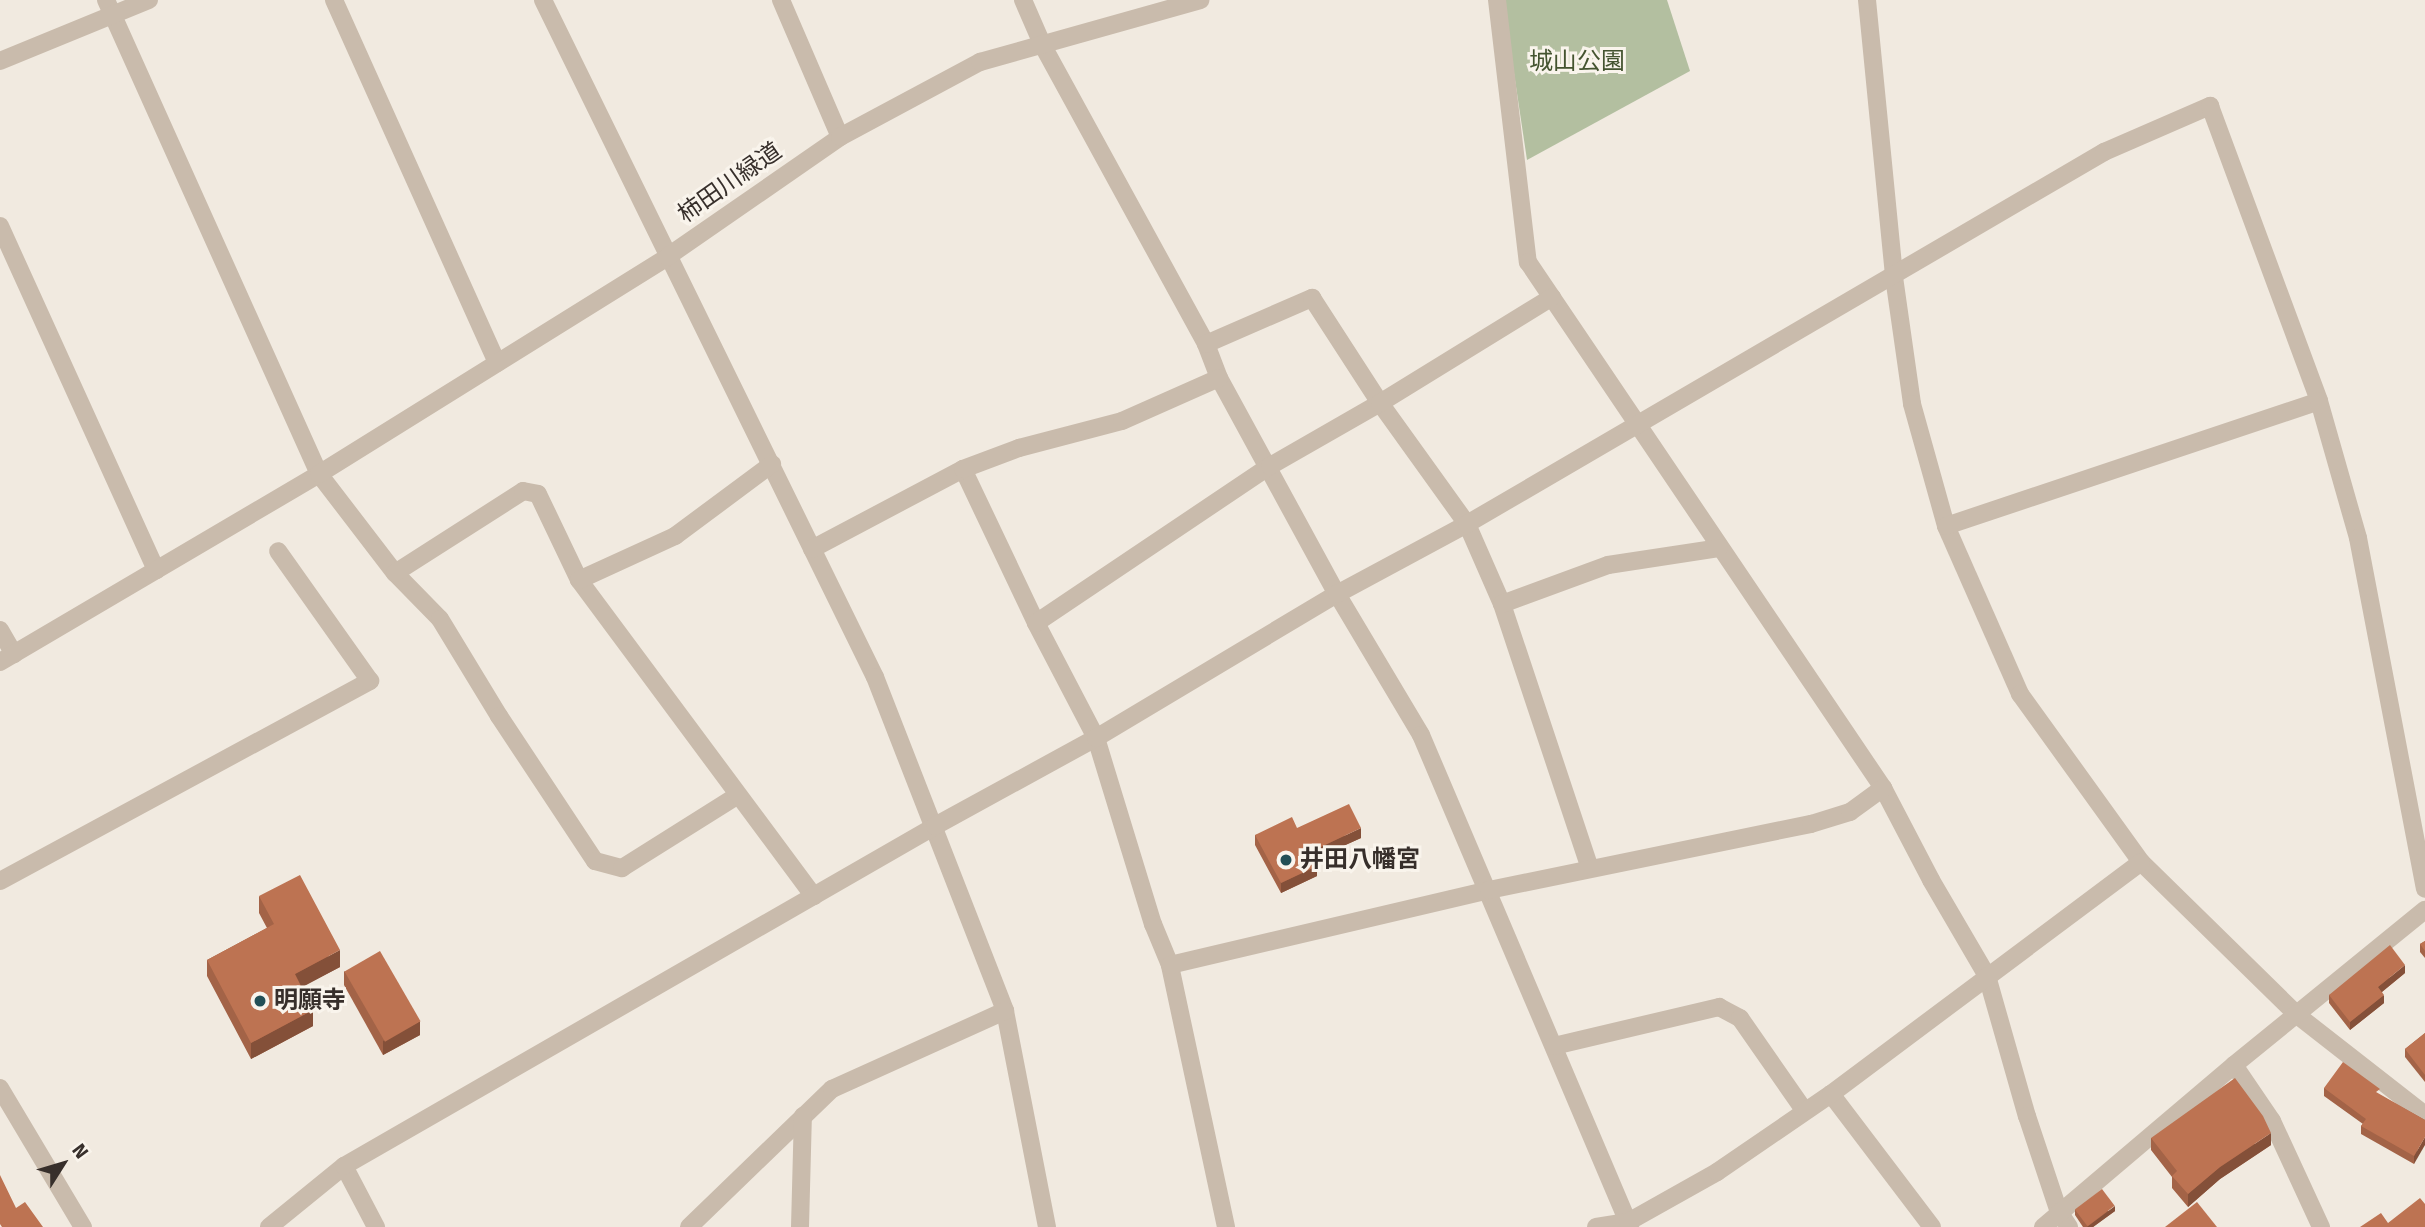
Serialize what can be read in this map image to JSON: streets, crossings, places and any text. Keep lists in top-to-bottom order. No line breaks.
{"streets":{"street":["柿田川緑道"]},"parks":["城山公園"],"places":["井田八幡宮","明願寺"],"north":"top right"}
